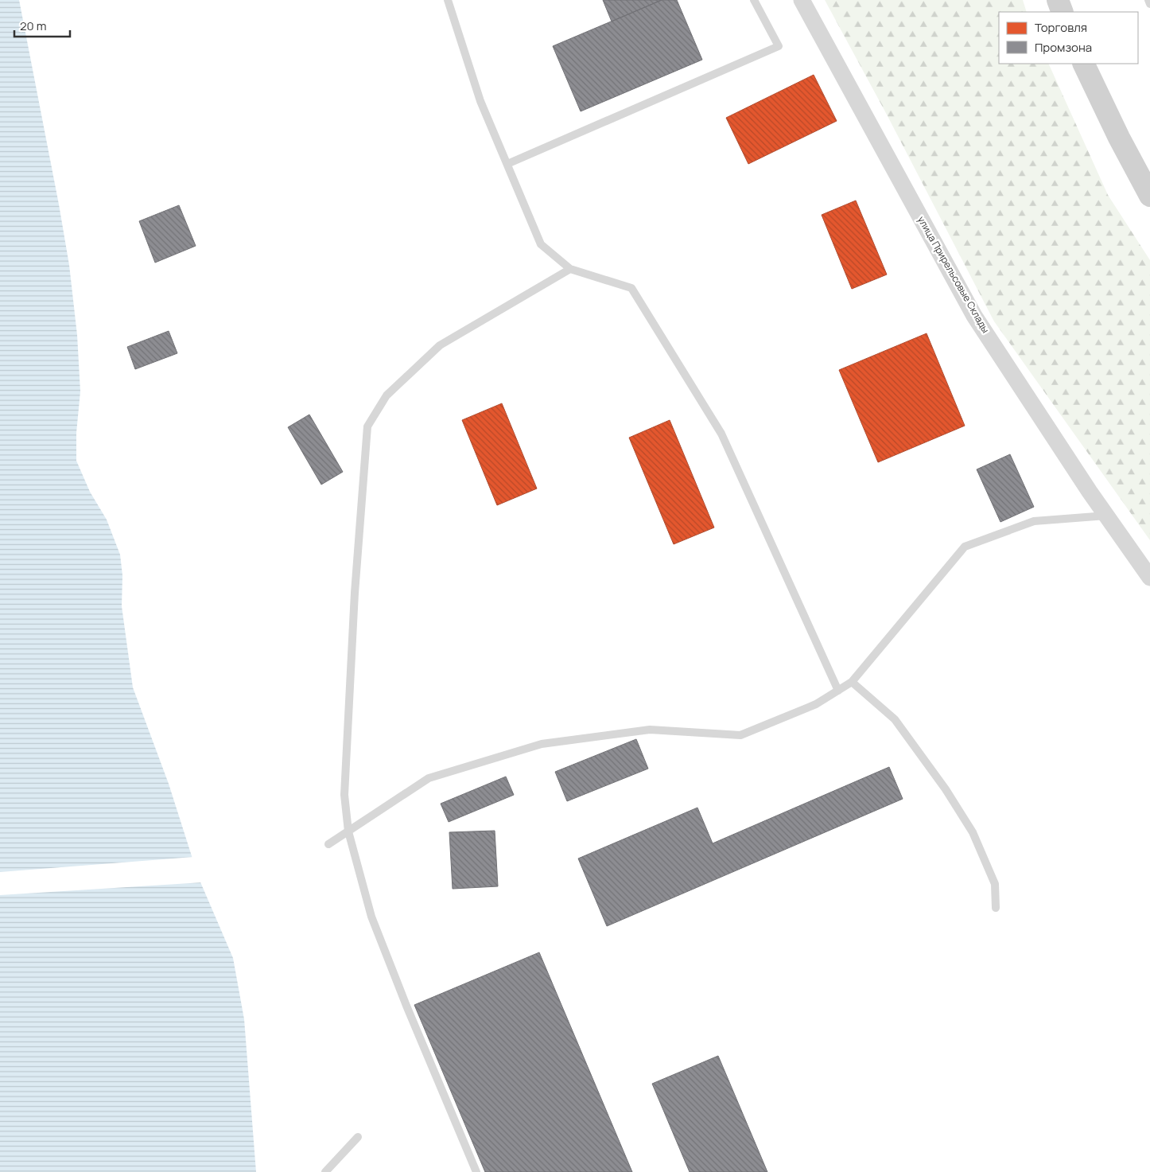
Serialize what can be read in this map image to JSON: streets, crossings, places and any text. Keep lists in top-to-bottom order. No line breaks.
{"streets":{"street":["улица Прирельсовые Склады"]},"legend":["Торговля","Промзона"],"scale_bar":"20 m"}
